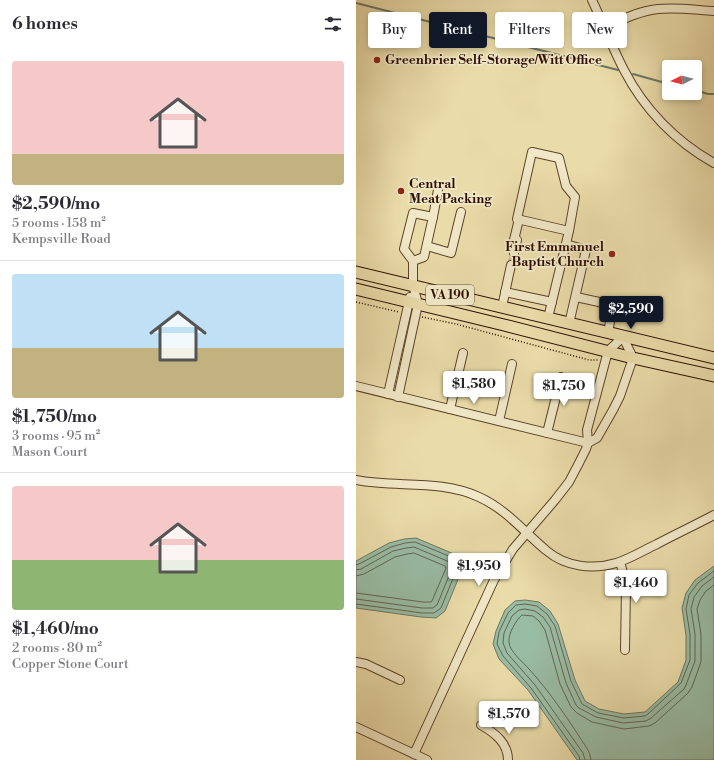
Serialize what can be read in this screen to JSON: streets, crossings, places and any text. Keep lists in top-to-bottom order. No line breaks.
{"streets":{"main road":["VA 190"]},"places":["Greenbrier Self-Storage/Witt Office","Central Meat Packing","First Emmanuel Baptist Church"],"north":"left","page":{"heading":"6 homes","chip":["Buy","Rent","Filters","New"],"list":[{"name":"$2,590/mo","note":"5 rooms · 158 m² · Kempsville Road"},{"name":"$1,750/mo","note":"3 rooms · 95 m² · Mason Court"},{"name":"$1,460/mo","note":"2 rooms · 80 m² · Copper Stone Court"}],"price":["$2,590","$1,580","$1,750","$1,950","$1,460","$1,570"]}}
